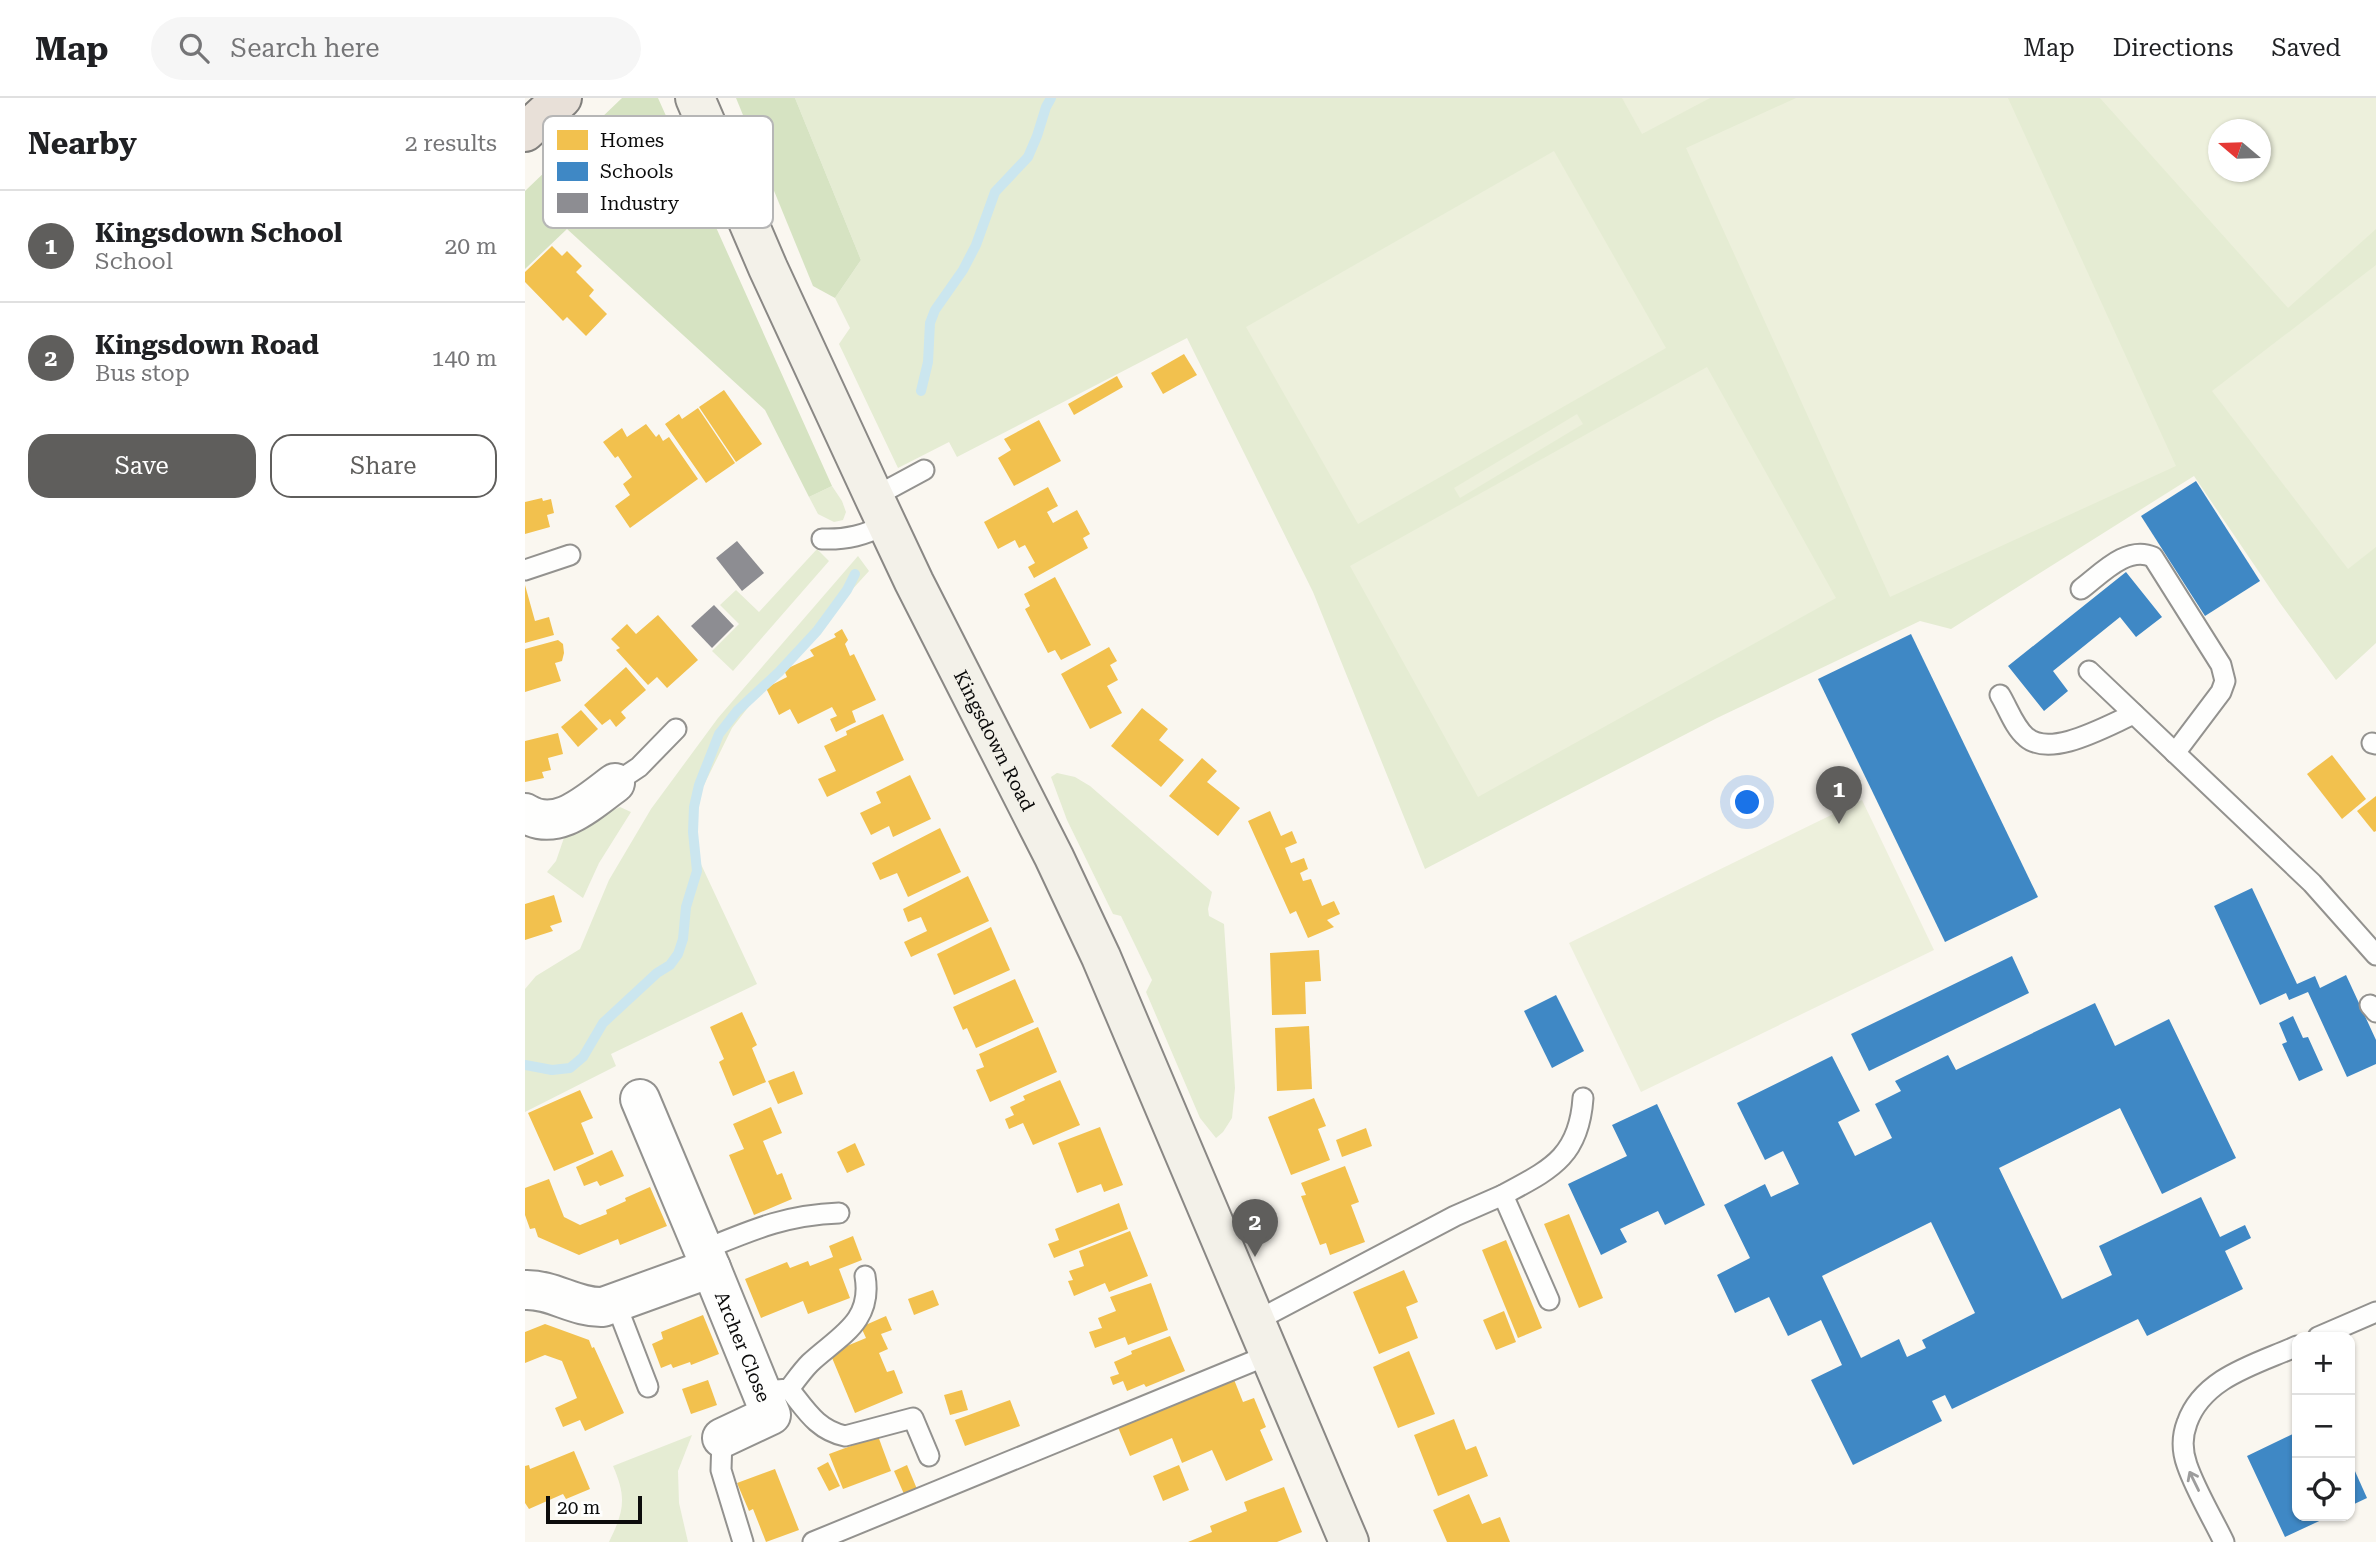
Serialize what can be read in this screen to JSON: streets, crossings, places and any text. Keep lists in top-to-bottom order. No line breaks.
{"streets":{"main road":["Kingsdown Road"],"street":["Archer Close"]},"legend":["Homes","Schools","Industry"],"scale_bar":"20 m","north":"left","page":{"header":"Map","search":"Search here","nav":["Map","Directions","Saved"],"heading":["Nearby","2 results"],"list":[{"mark":"1","name":"Kingsdown School","note":"School","value":"20 m"},{"mark":"2","name":"Kingsdown Road","note":"Bus stop","value":"140 m"}],"buttons":["Save","Share"],"pins":["1","2"],"map_buttons":["+","−"],"scale":"20 m"}}
